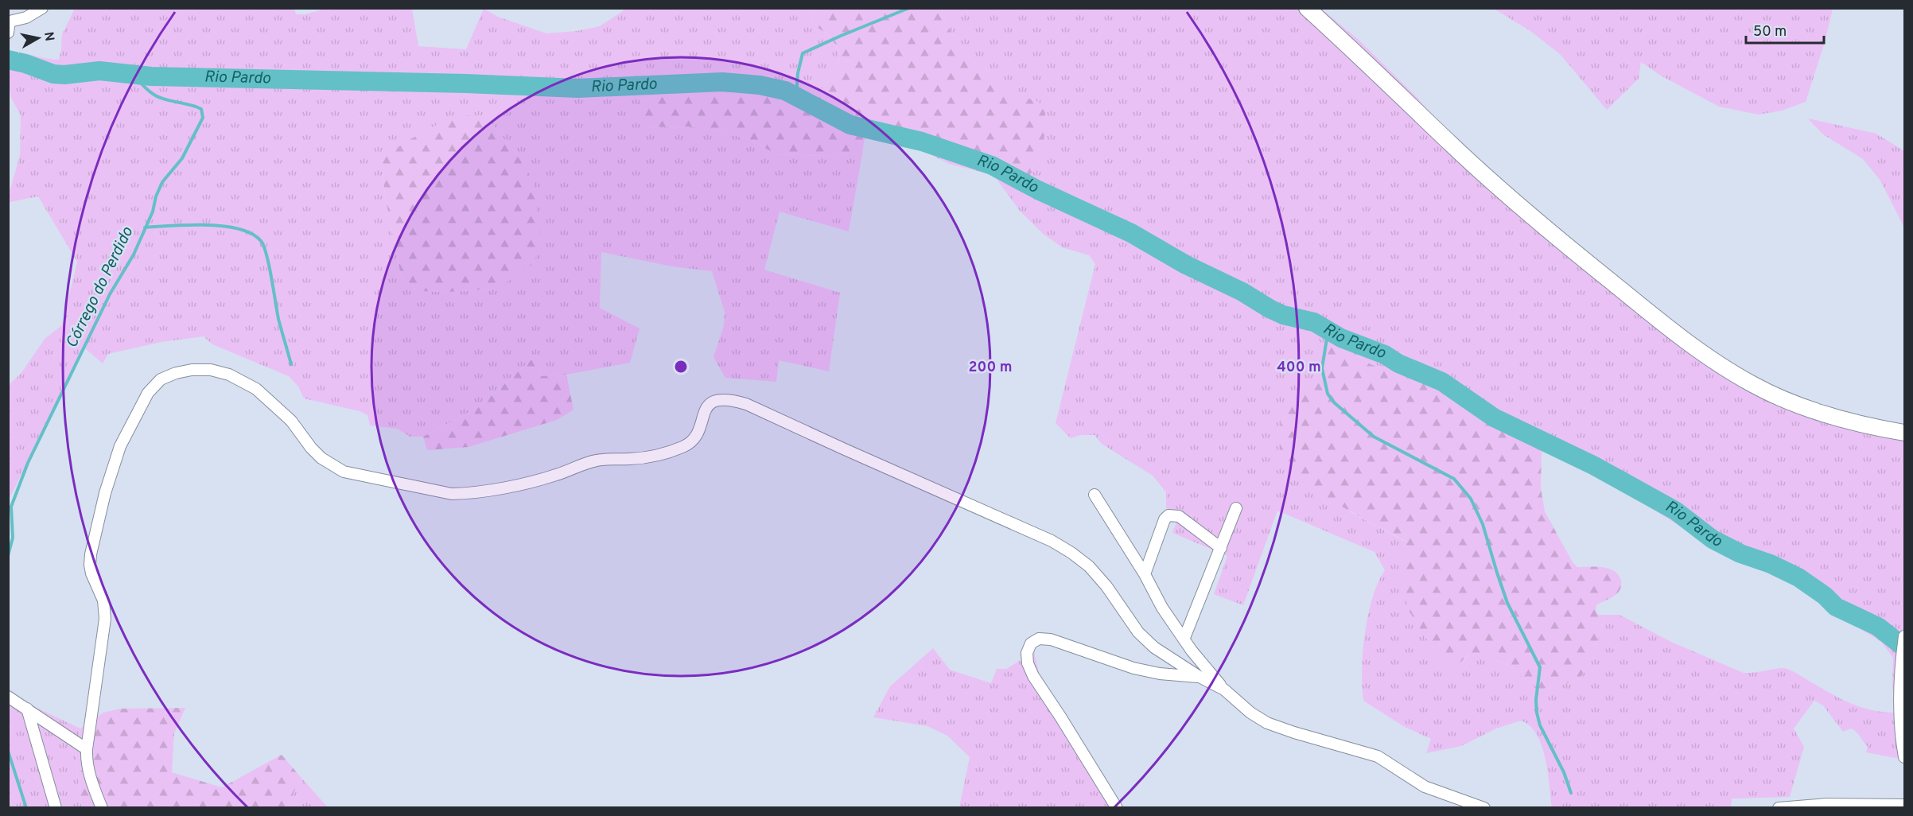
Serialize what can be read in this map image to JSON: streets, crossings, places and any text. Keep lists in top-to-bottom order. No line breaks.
{"water":["Rio Pardo","Córrego do Perdido"],"scale_bar":"50 m","north":"right","rings":["200 m","400 m"]}
